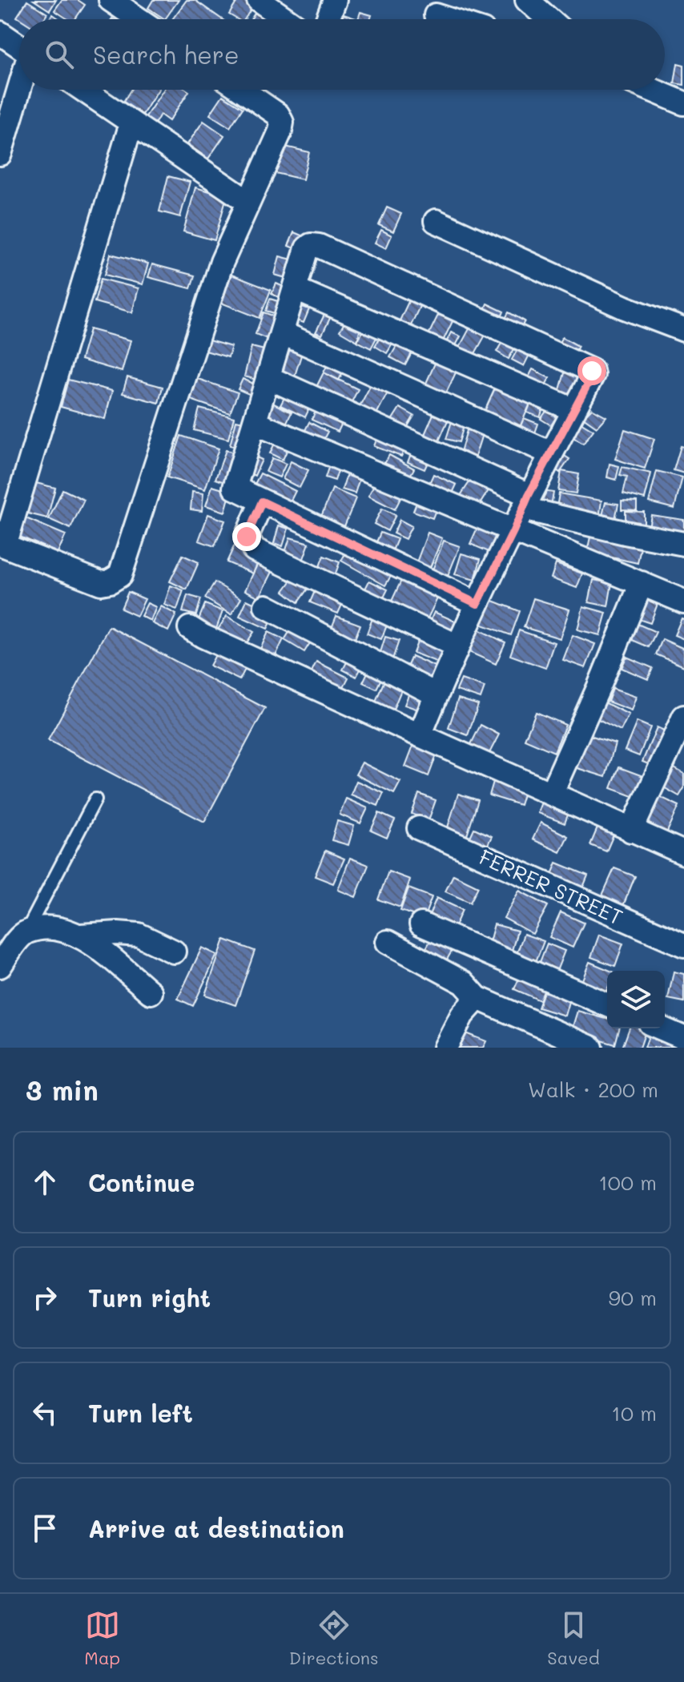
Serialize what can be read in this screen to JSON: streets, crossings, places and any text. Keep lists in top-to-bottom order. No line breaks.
{"streets":{"street":["FERRER STREET"]},"page":{"search":"Search here","heading":["3 min","Walk · 200 m"],"list":[["Continue","100 m"],["Turn right","90 m"],["Turn left","10 m"],"Arrive at destination"],"nav":["Map","Directions","Saved"]}}
